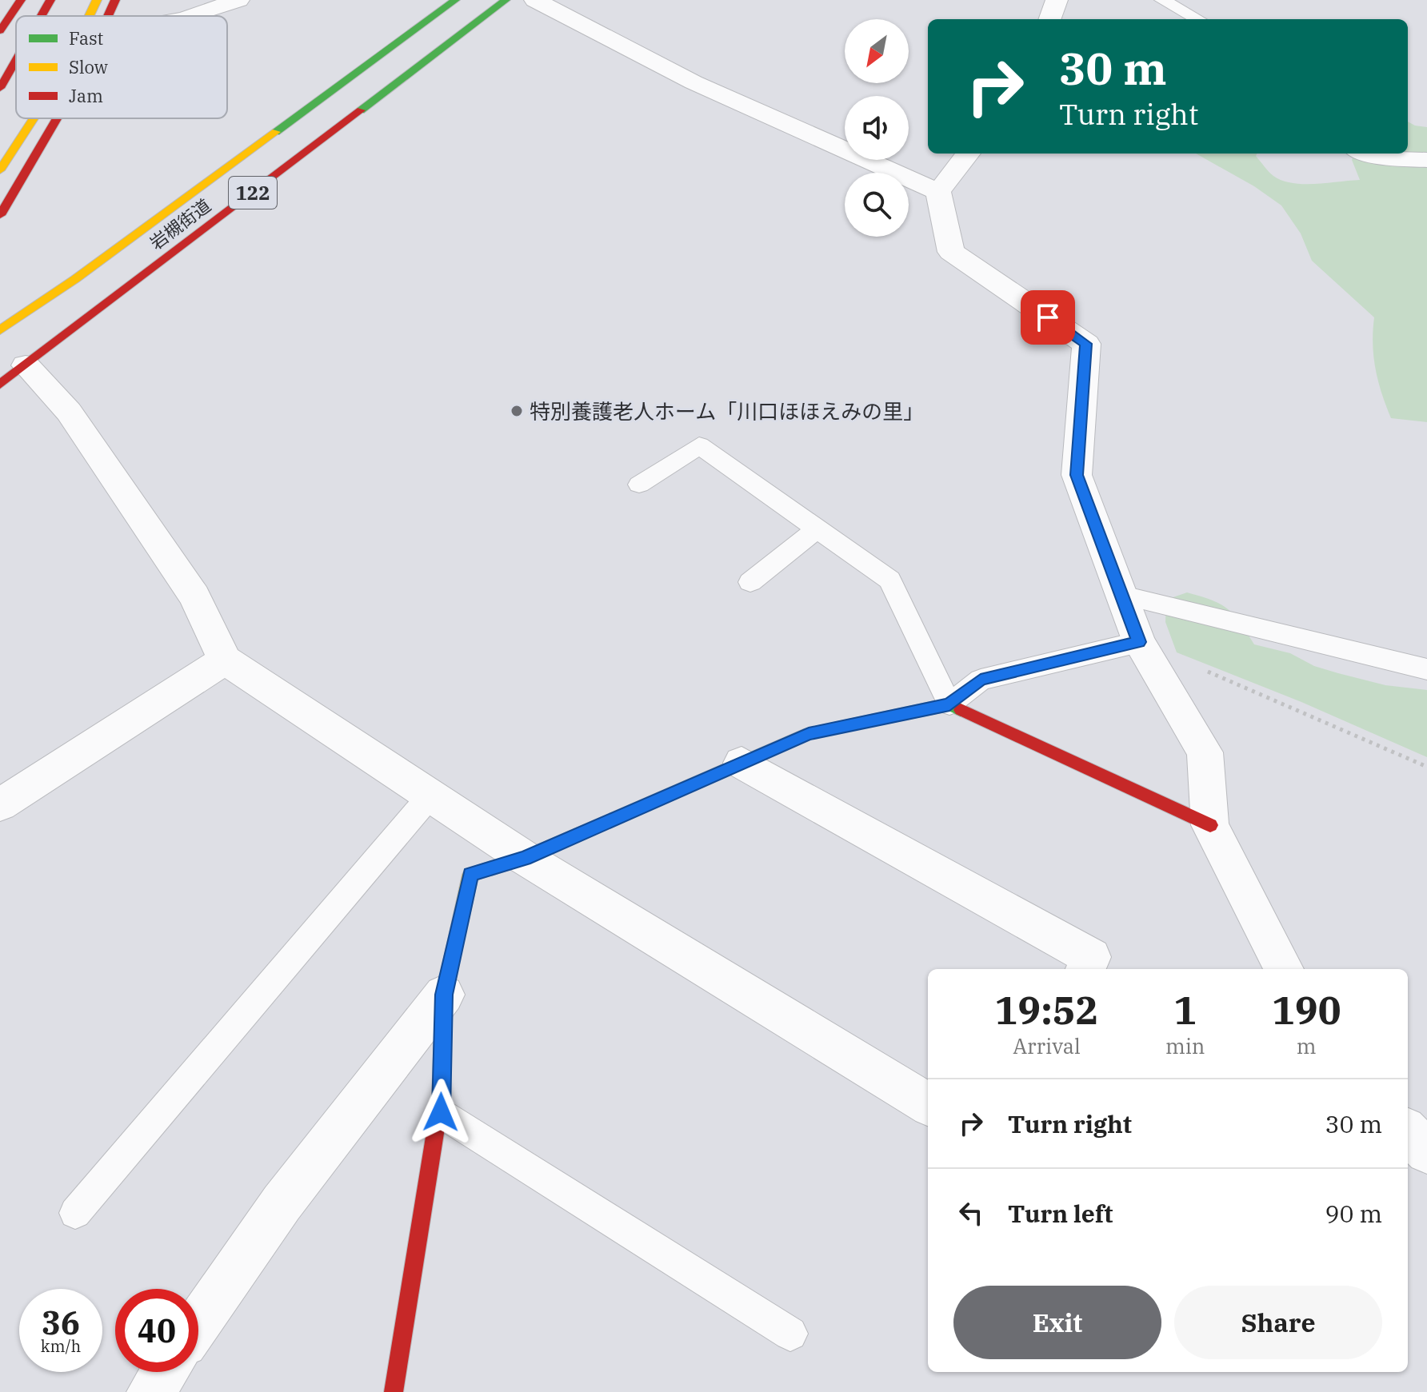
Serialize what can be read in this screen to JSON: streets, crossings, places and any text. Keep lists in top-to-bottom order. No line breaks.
{"streets":{"main road":["122","岩槻街道"]},"places":["特別養護老人ホーム「川口ほほえみの里」"],"legend":["Fast","Slow","Jam"],"north":"bottom left","page":{"turn":["30 m","Turn right"],"eta":["19:52","Arrival","1","min","190","m"],"list":[{"name":"Turn right","value":"30 m"},{"name":"Turn left","value":"90 m"}],"buttons":["Exit","Share"],"speed":"36 km/h","limit":"40"}}
